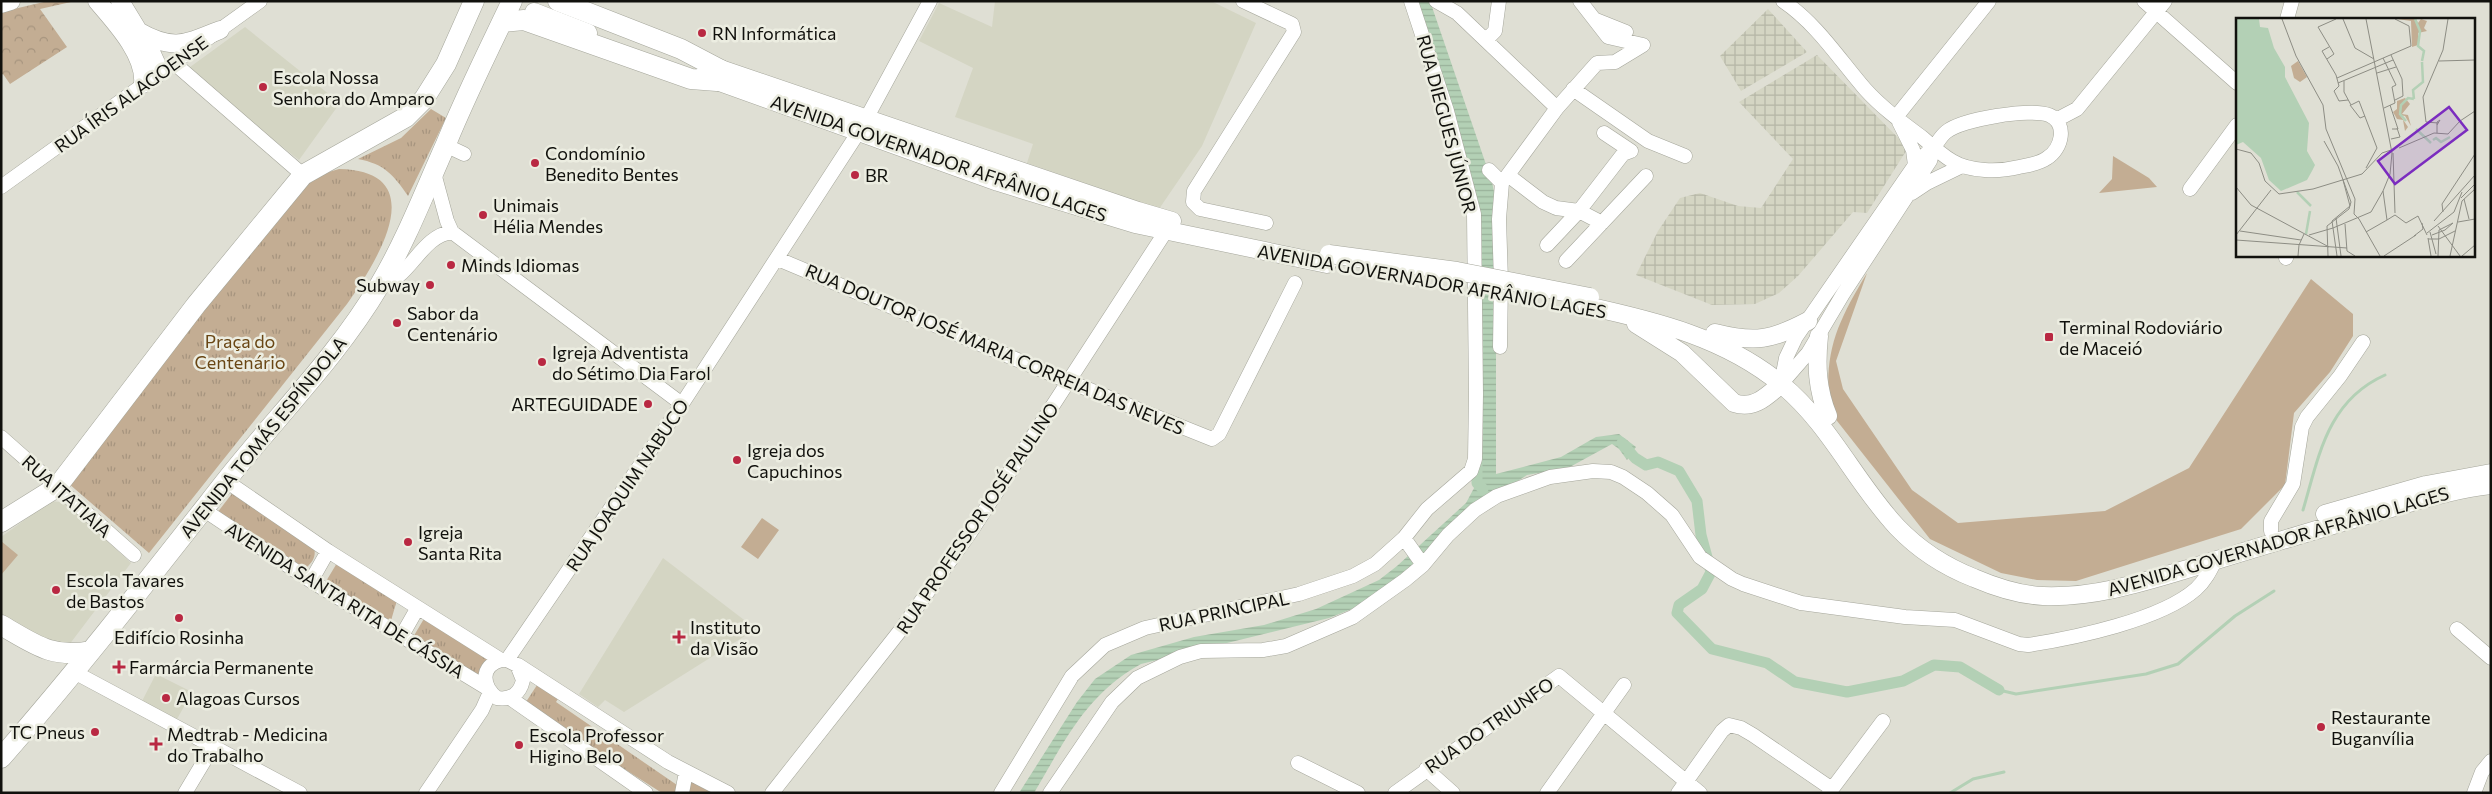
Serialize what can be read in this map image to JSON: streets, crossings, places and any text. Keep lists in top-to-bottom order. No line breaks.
{"streets":{"highway":["AVENIDA TOMÁS ESPÍNDOLA"],"main road":["AVENIDA GOVERNADOR AFRÂNIO LAGES"],"street":["RUA ÍRIS ALAGOENSE","RUA DIEGUES JÚNIOR","RUA DOUTOR JOSÉ MARIA CORREIA DAS NEVES","RUA JOAQUIM NABUCO","RUA ITATIAIA","RUA PROFESSOR JOSÉ PAULINO","AVENIDA SANTA RITA DE CÁSSIA","RUA PRINCIPAL","RUA DO TRIUNFO"]},"crossings":[["RUA DIEGUES JÚNIOR","RUA PRINCIPAL"],["AVENIDA GOVERNADOR AFRÂNIO LAGES","RUA JOAQUIM NABUCO"],["AVENIDA GOVERNADOR AFRÂNIO LAGES","RUA PROFESSOR JOSÉ PAULINO"],["RUA DOUTOR JOSÉ MARIA CORREIA DAS NEVES","RUA JOAQUIM NABUCO"],["RUA DOUTOR JOSÉ MARIA CORREIA DAS NEVES","RUA PROFESSOR JOSÉ PAULINO"],["AVENIDA TOMÁS ESPÍNDOLA","AVENIDA SANTA RITA DE CÁSSIA"],["RUA JOAQUIM NABUCO","AVENIDA SANTA RITA DE CÁSSIA"]],"parks":["Praça do Centenário"],"places":{"other":["RN Informática","Escola Nossa Senhora do Amparo","Condomínio Benedito Bentes","BR","Unimais Hélia Mendes","Minds Idiomas","Subway","Sabor da Centenário","Igreja Adventista do Sétimo Dia Farol","ARTEGUIDADE","Igreja dos Capuchinos","Igreja Santa Rita","Escola Tavares de Bastos","Edifício Rosinha","Alagoas Cursos","Restaurante Buganvília","TC Pneus","Escola Professor Higino Belo"],"transit":["Terminal Rodoviário de Maceió"],"health":["Instituto da Visão","Farmárcia Permanente","Medtrab - Medicina do Trabalho"]}}
